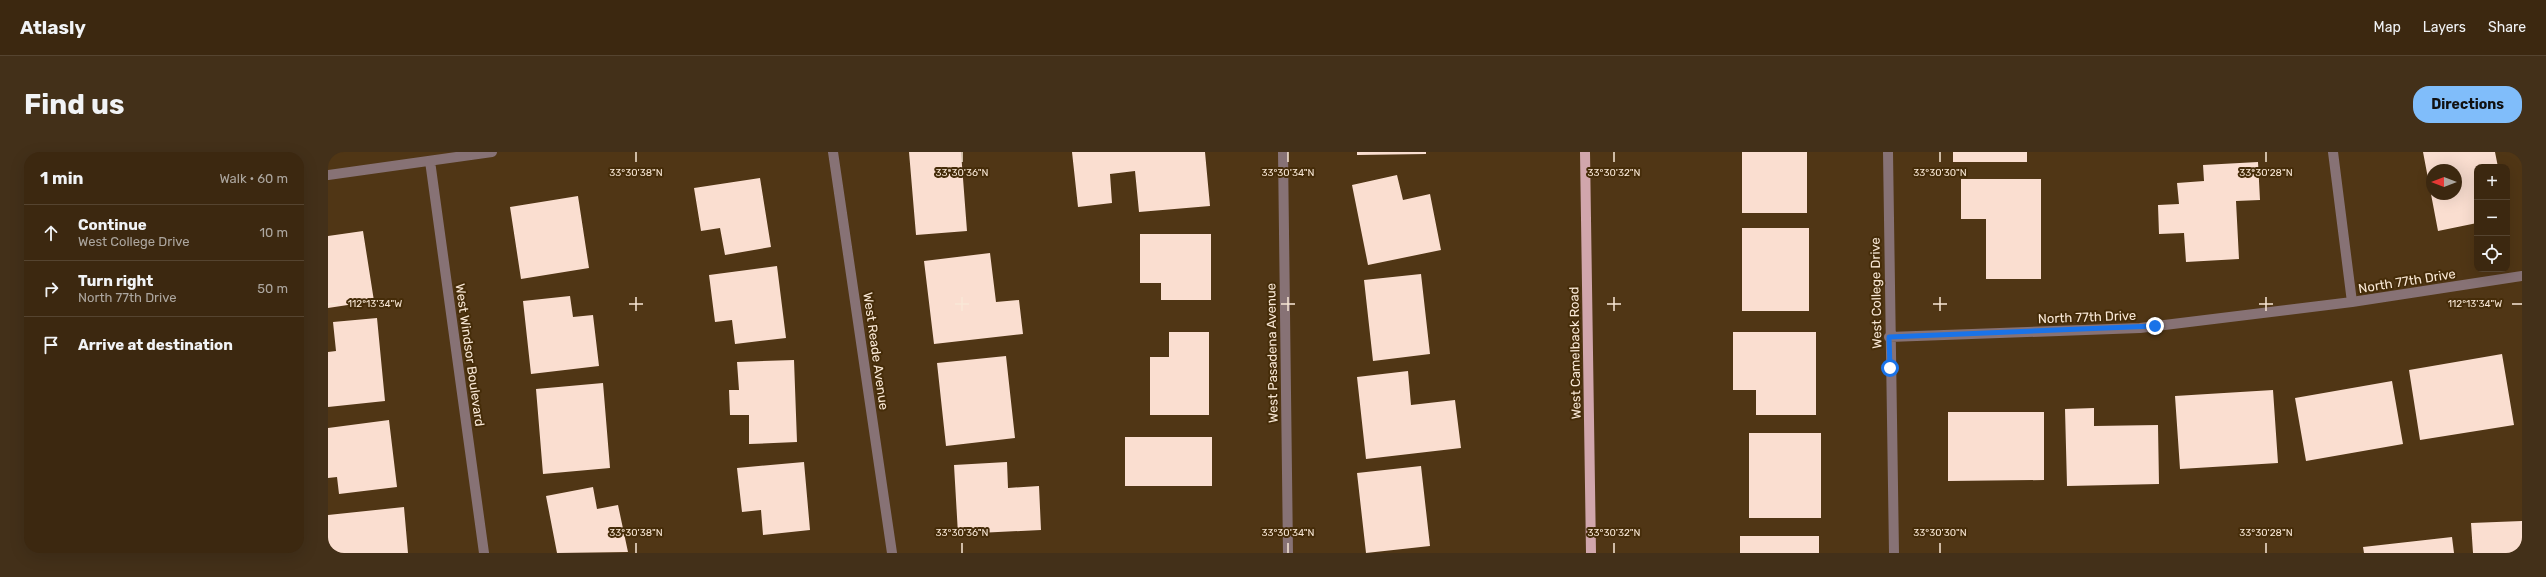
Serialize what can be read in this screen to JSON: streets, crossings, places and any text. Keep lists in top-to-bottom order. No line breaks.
{"streets":{"main road":["West Camelback Road"],"street":["North 77th Drive","West College Drive","West Reade Avenue","West Pasadena Avenue","West Windsor Boulevard"]},"crossings":[["North 77th Drive","West College Drive"]],"north":"left","page":{"header":"Atlasly","nav":["Map","Layers","Share"],"buttons":"Directions","title":"Find us","heading":["1 min","Walk · 60 m"],"map_buttons":["+","−"],"list":[["Continue","West College Drive","10 m"],["Turn right","North 77th Drive","50 m"],"Arrive at destination"]},"coordinates":["33°30'38\"N","33°30'36\"N","33°30'34\"N","33°30'32\"N","33°30'30\"N","33°30'28\"N","112°13'34\"W"]}
